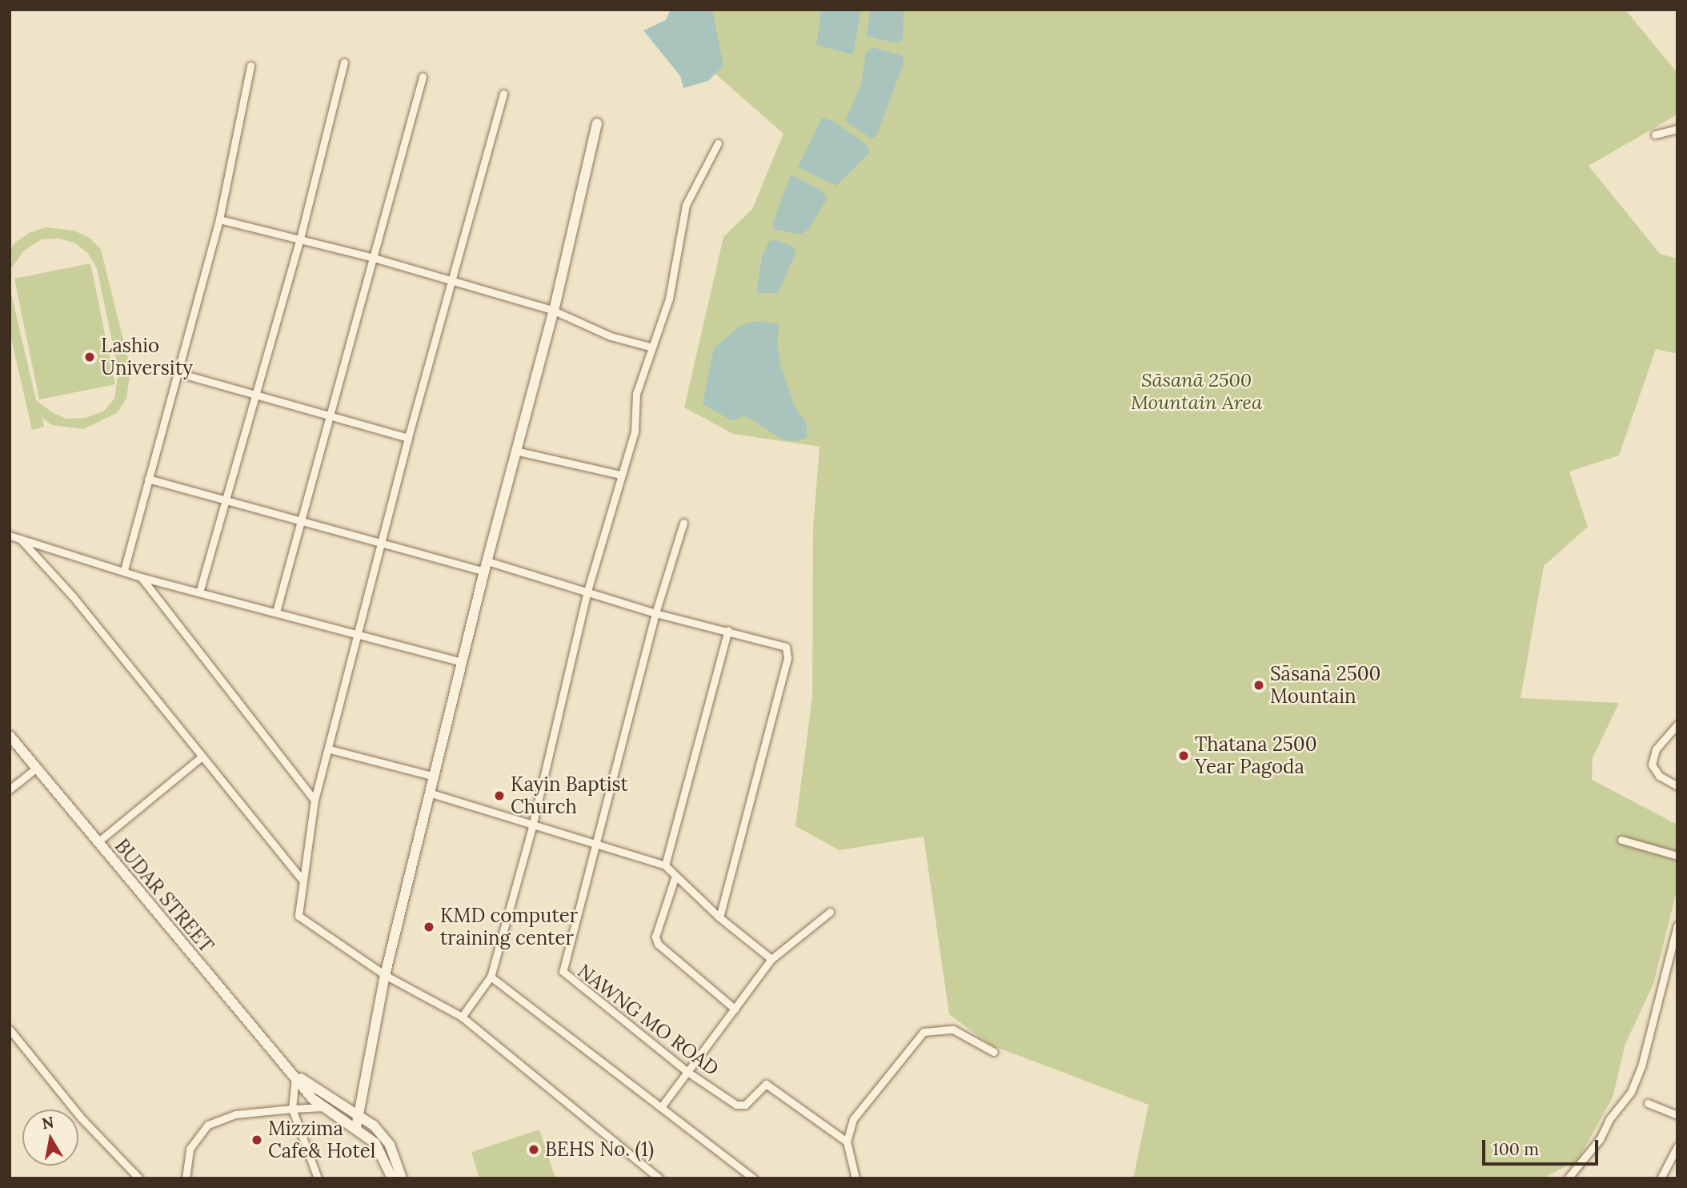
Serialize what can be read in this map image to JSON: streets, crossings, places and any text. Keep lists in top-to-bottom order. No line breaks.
{"streets":{"street":["BUDAR STREET","NAWNG MO ROAD"]},"parks":["Sāsanā 2500 Mountain Area"],"places":["Lashio University","Sāsanā 2500 Mountain","Thatana 2500 Year Pagoda","Kayin Baptist Church","KMD computer training center","Mizzima Cafe& Hotel","BEHS No. (1)"],"scale_bar":"100 m","north":"top"}
